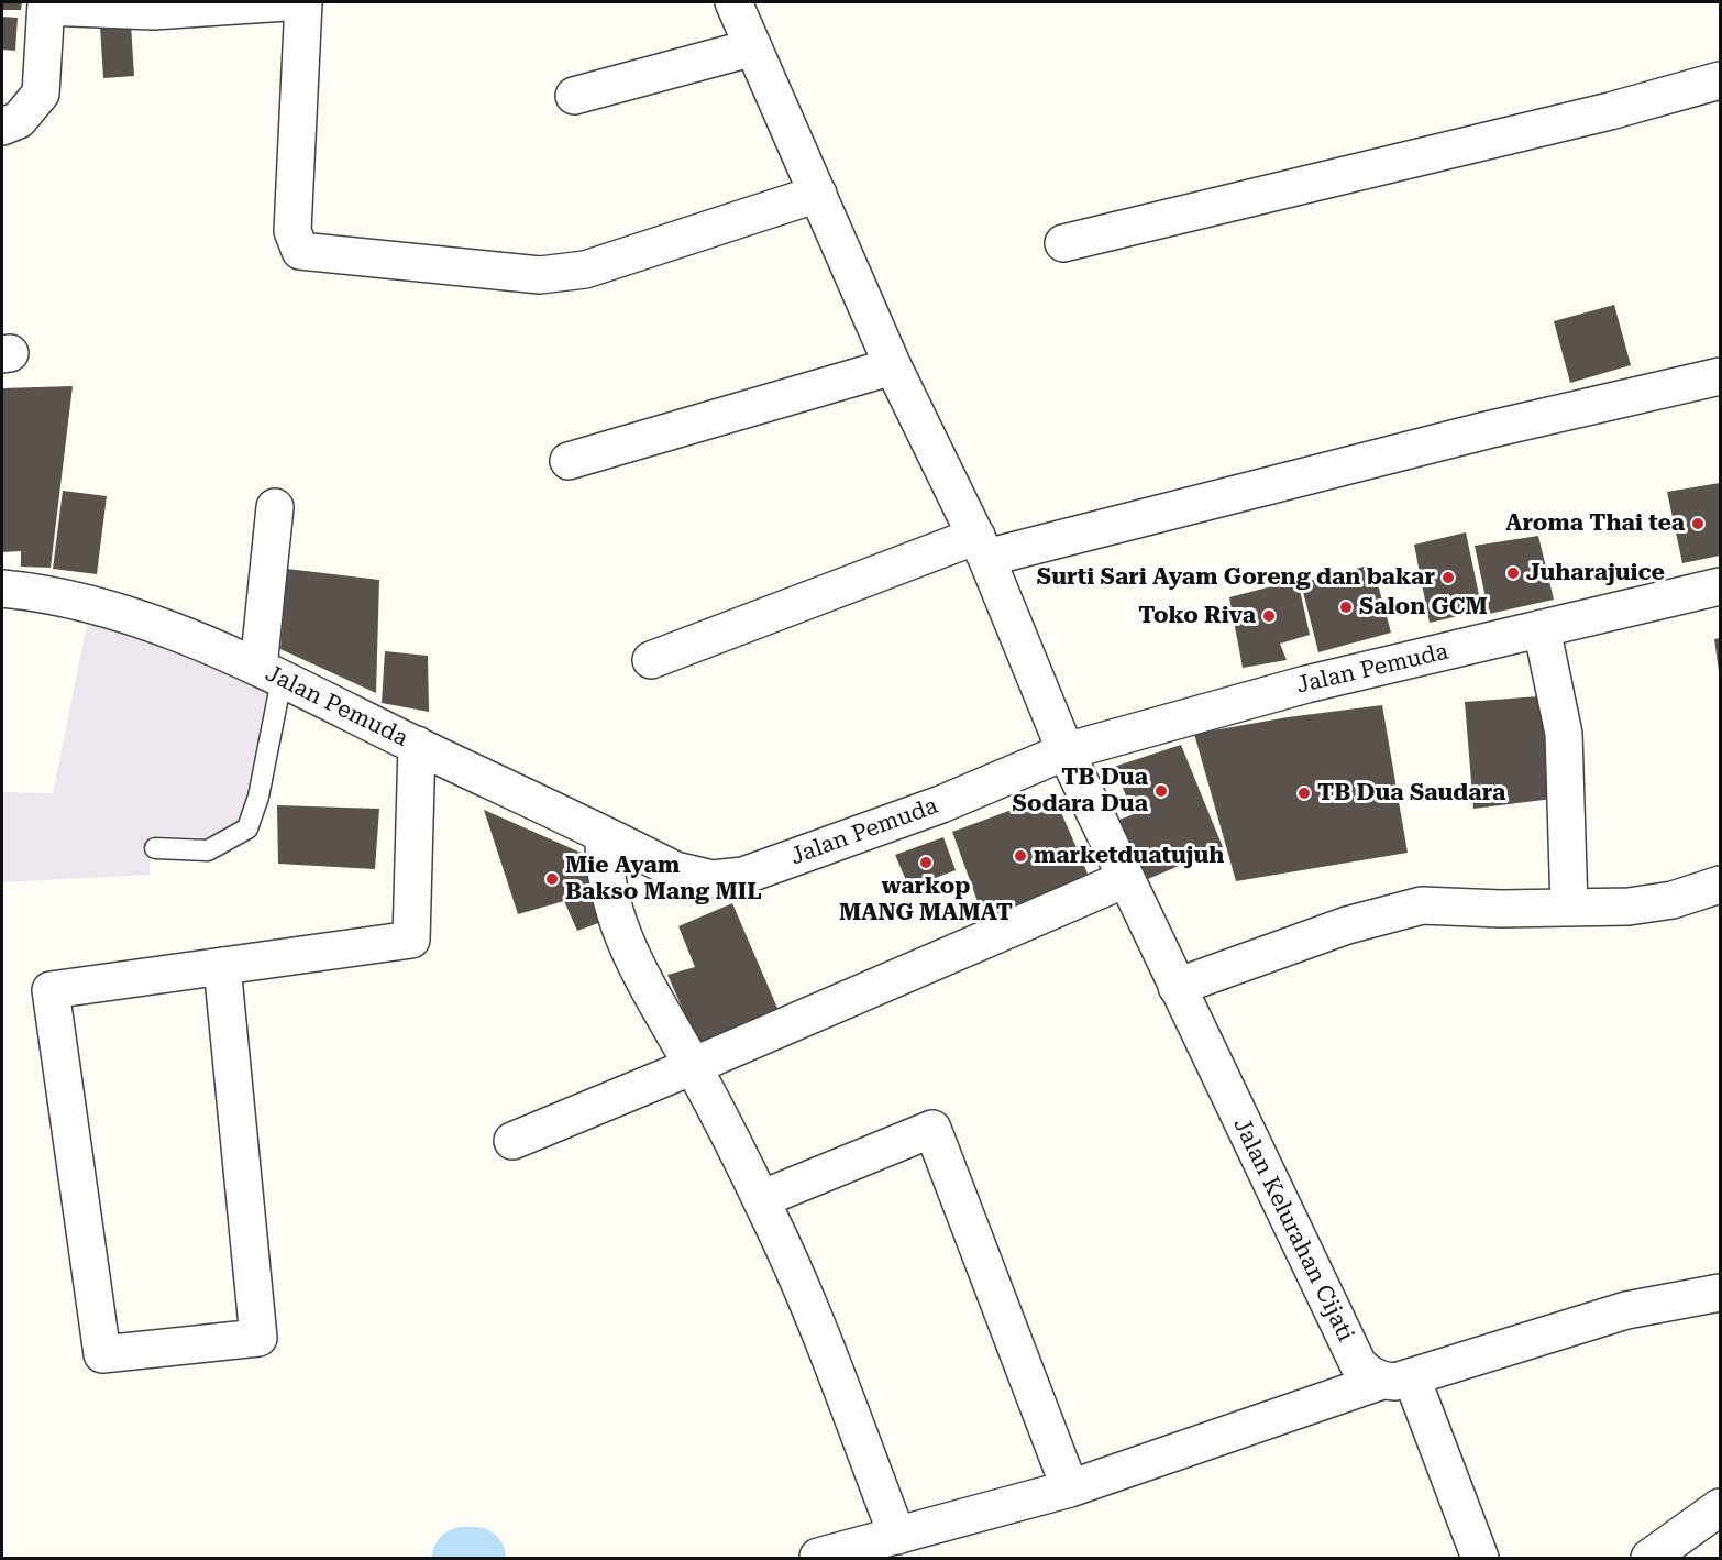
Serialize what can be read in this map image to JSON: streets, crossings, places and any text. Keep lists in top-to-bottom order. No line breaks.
{"streets":{"street":["Jalan Pemuda","Jalan Kelurahan Cijati"]},"crossings":[["Jalan Pemuda","Jalan Kelurahan Cijati"]],"places":["Aroma Thai tea","Juharajuice","Surti Sari Ayam Goreng dan bakar","Salon GCM","Toko Riva","TB Dua Sodara Dua","TB Dua Saudara","marketduatujuh","warkop MANG MAMAT","Mie Ayam Bakso Mang MIL"]}
